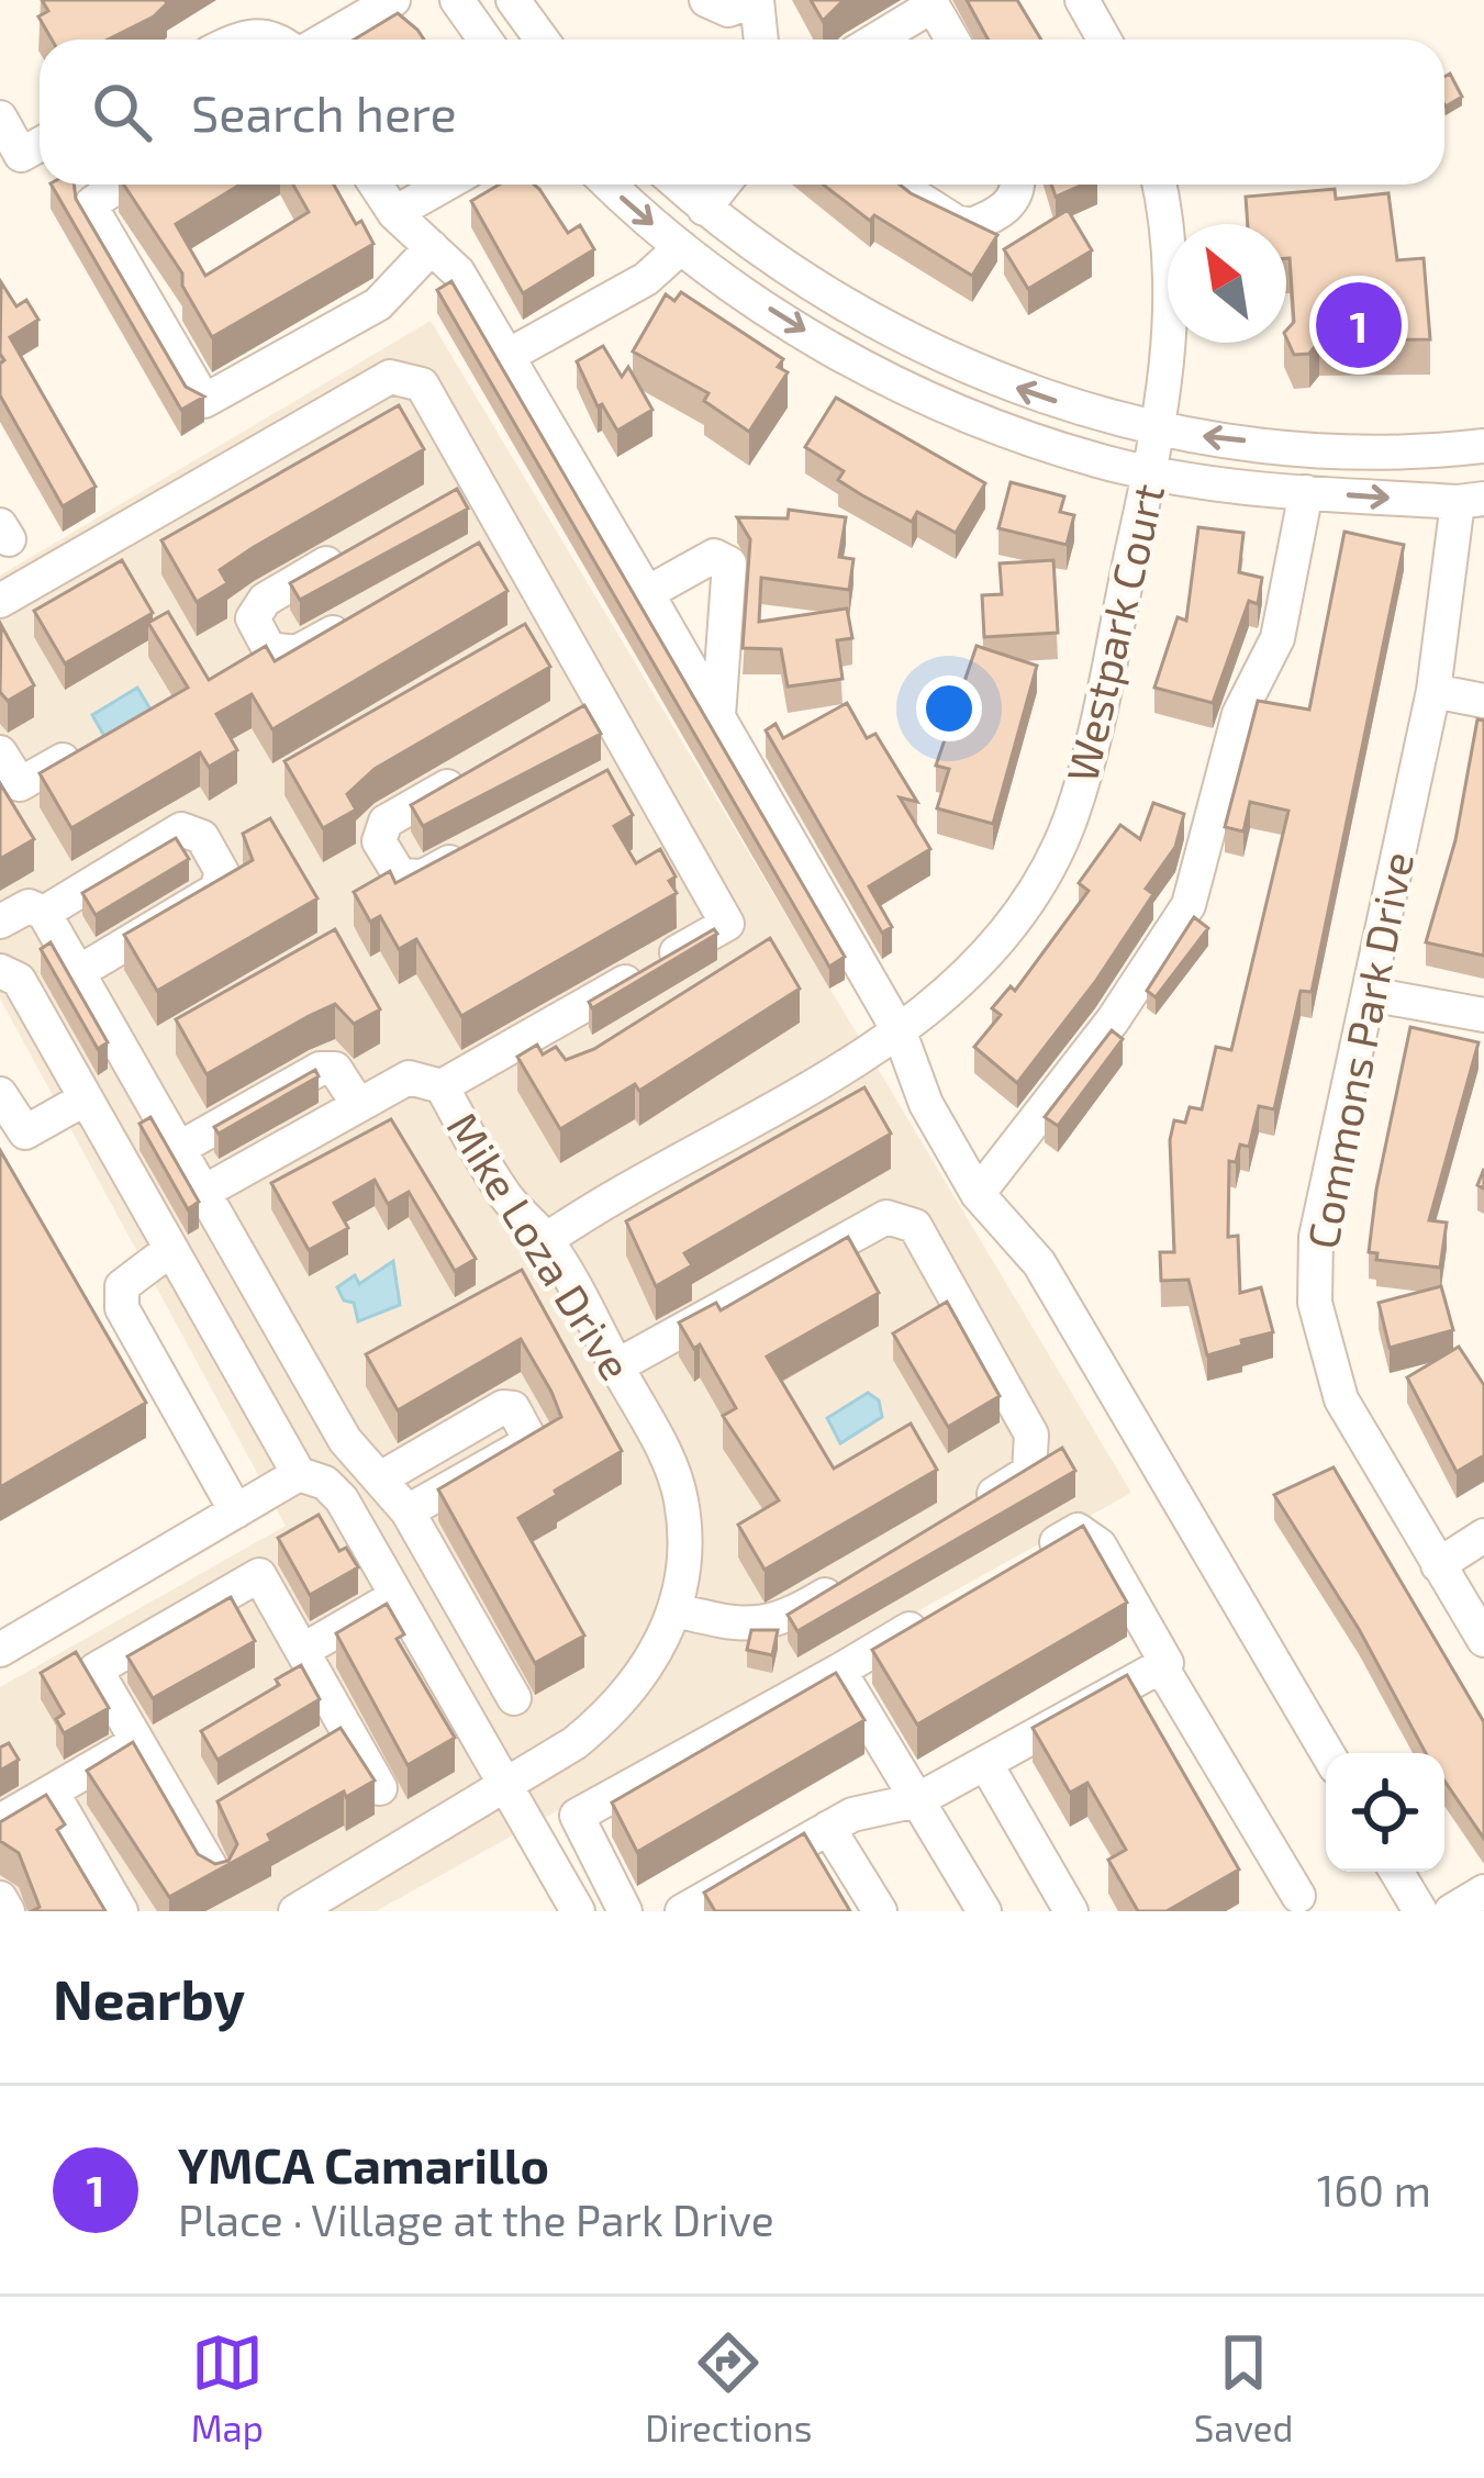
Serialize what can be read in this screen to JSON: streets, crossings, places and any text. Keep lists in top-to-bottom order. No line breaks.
{"streets":{"street":["Westpark Court","Commons Park Drive","Mike Loza Drive"]},"crossings":[["Westpark Court","Mike Loza Drive"]],"north":"top left","page":{"search":"Search here","pins":"1","heading":"Nearby","list":[{"mark":"1","name":"YMCA Camarillo","note":"Place · Village at the Park Drive","value":"160 m"}],"nav":["Map","Directions","Saved"]}}
